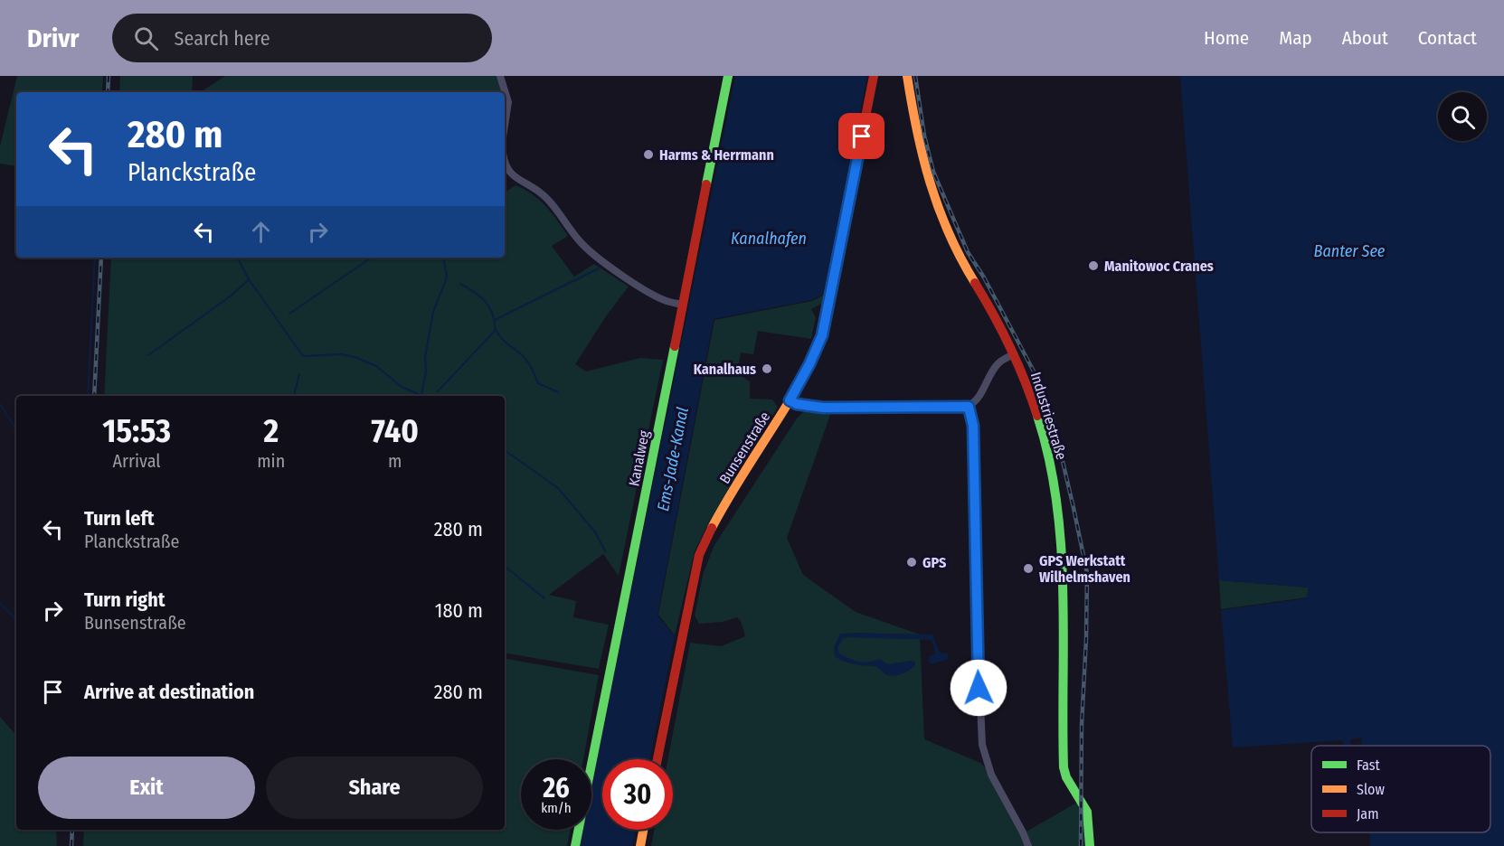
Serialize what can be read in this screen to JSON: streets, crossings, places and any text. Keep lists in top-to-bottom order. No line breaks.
{"streets":{"street":["Industriestraße","Bunsenstraße","Kanalweg"]},"water":["Kanalhafen","Banter See","Ems-Jade-Kanal"],"places":["Harms & Herrmann","Manitowoc Cranes","Kanalhaus","GPS","GPS Werkstatt Wilhelmshaven"],"legend":["Fast","Slow","Jam"],"page":{"header":"Drivr","search":"Search here","nav":["Home","Map","About","Contact"],"turn":["280 m","Planckstraße"],"eta":["15:53","Arrival","2","min","740","m"],"list":[{"name":"Turn left","note":"Planckstraße","value":"280 m"},{"name":"Turn right","note":"Bunsenstraße","value":"180 m"},{"name":"Arrive at destination","value":"280 m"}],"buttons":["Exit","Share"],"speed":"26 km/h","limit":"30"}}
